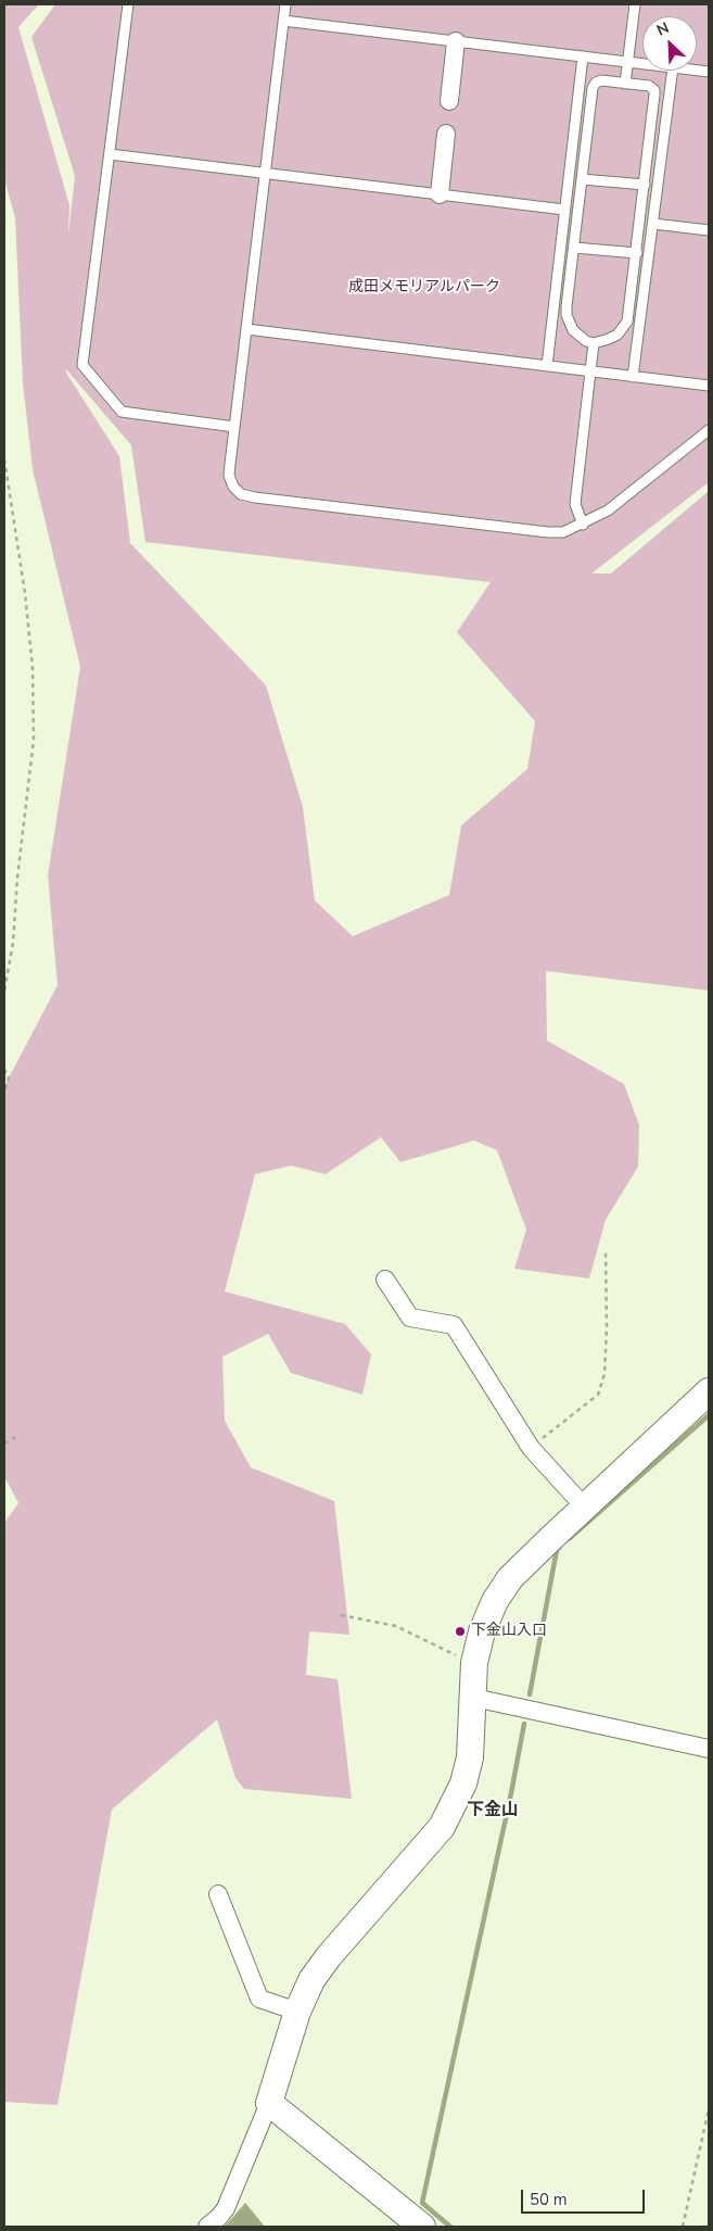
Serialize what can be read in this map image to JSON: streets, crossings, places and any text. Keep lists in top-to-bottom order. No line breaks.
{"districts":["下金山"],"parks":["成田メモリアルパーク"],"places":["下金山入口"],"scale_bar":"50 m","north":"top left"}
